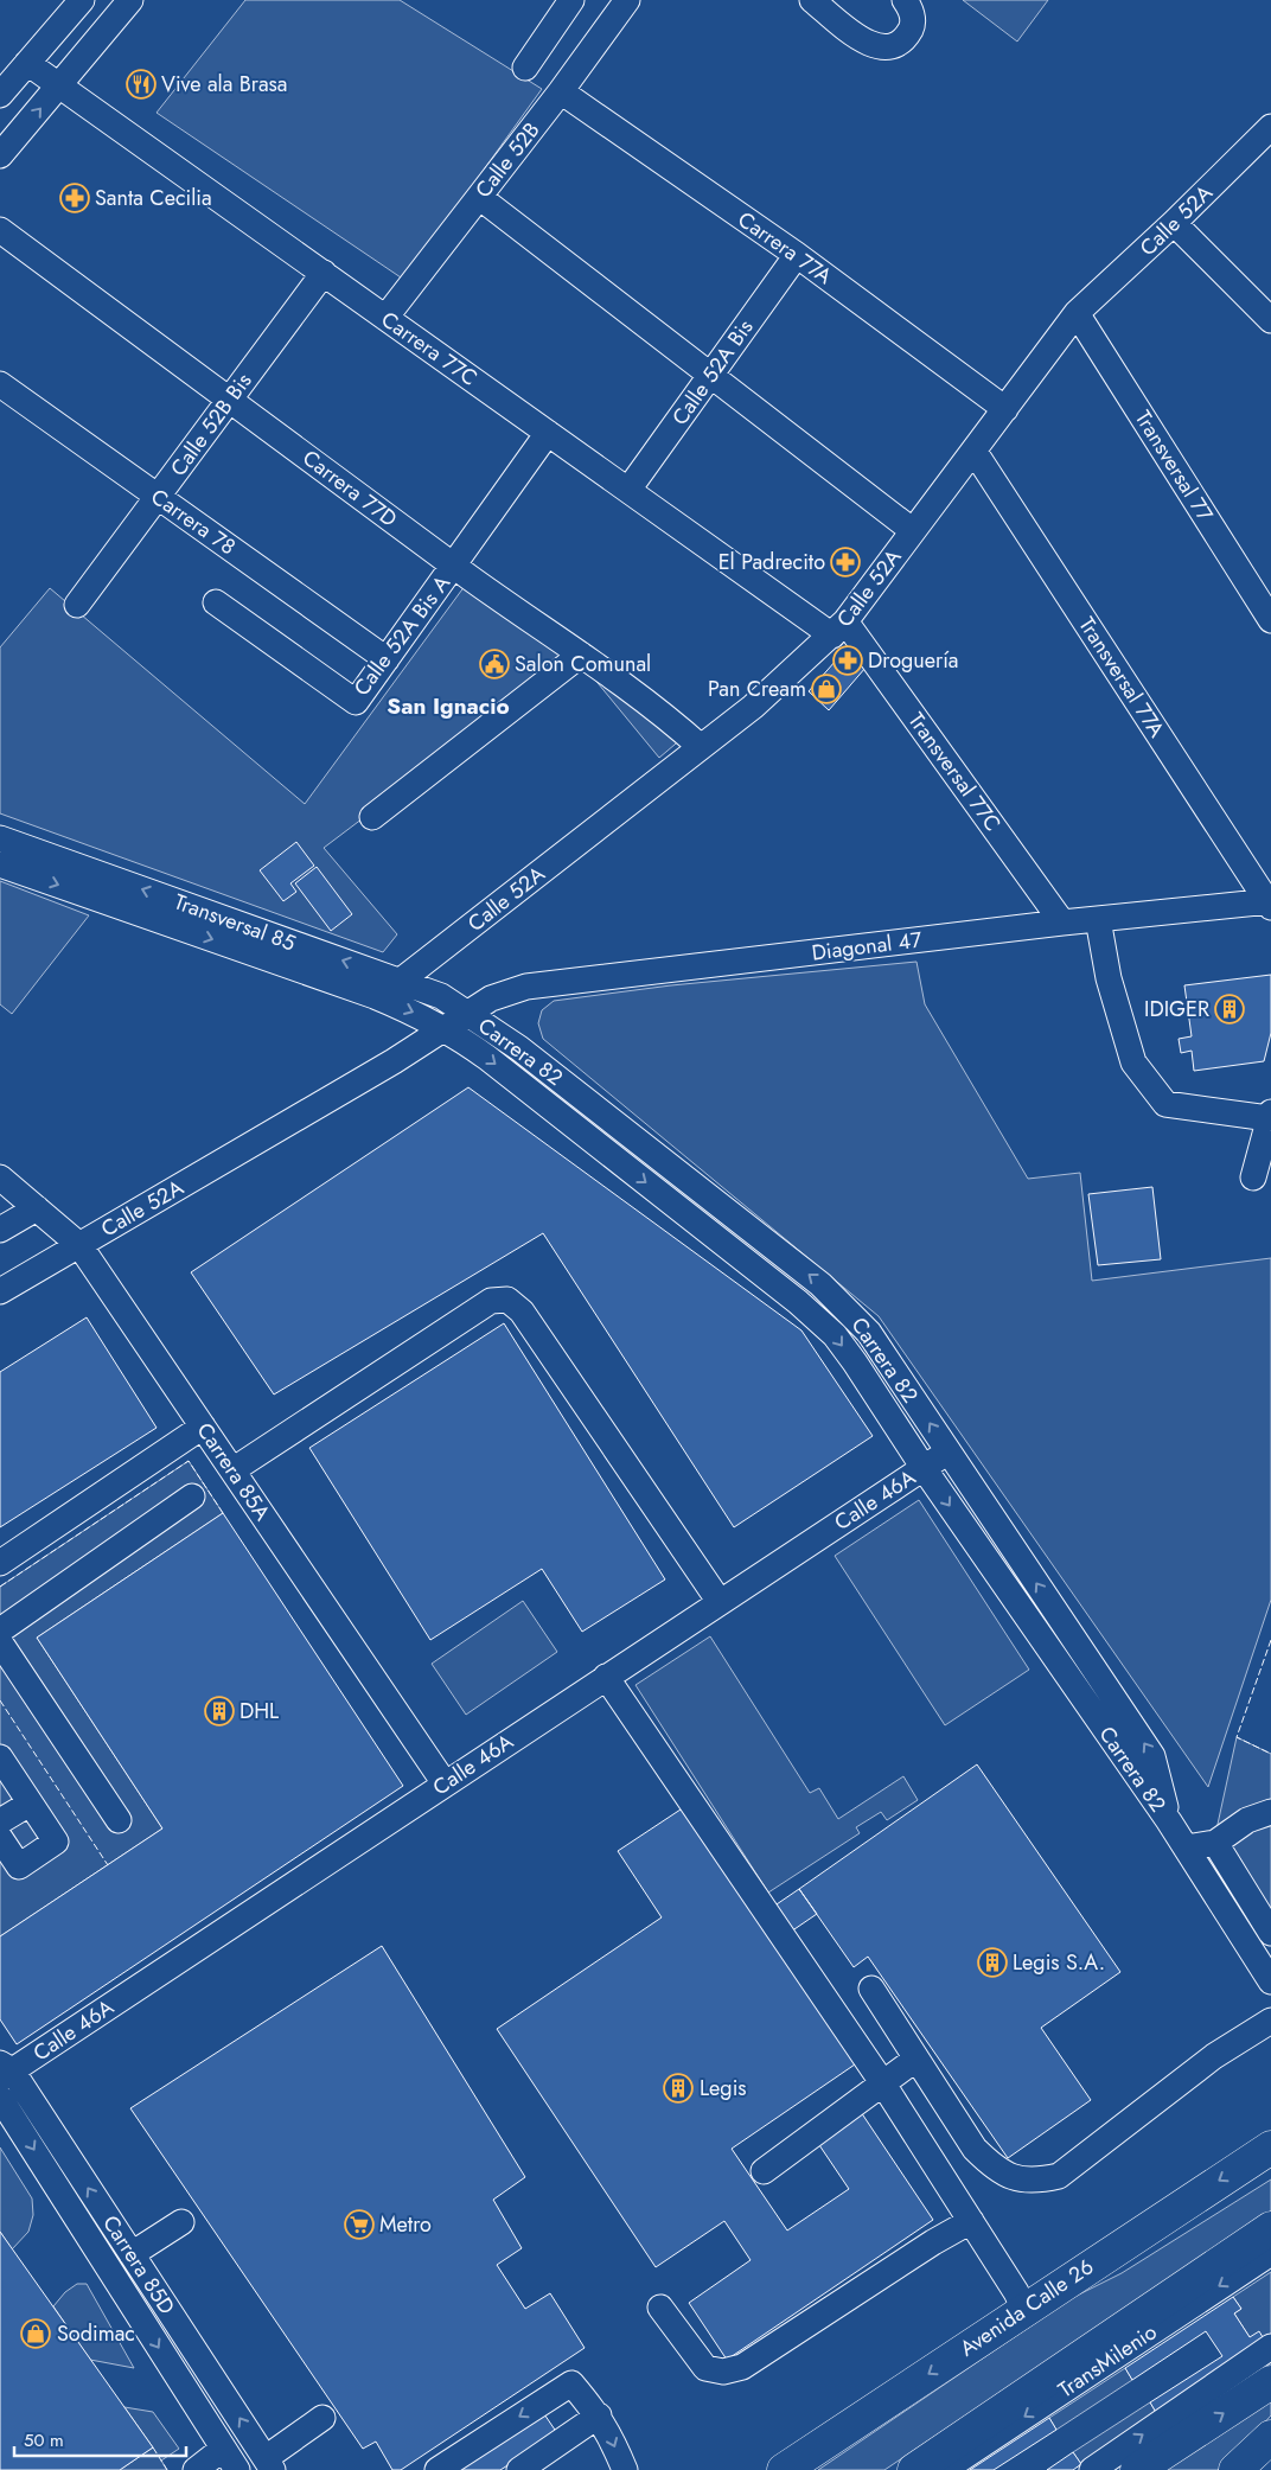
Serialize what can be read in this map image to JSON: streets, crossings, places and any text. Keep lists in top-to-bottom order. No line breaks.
{"streets":{"main road":["Avenida Calle 26"],"street":["Calle 52B","Calle 52A","Carrera 77A","Carrera 77C","Calle 52A Bis","Calle 52B Bis","Transversal 77","Carrera 77D","Carrera 78","Calle 52A Bis A","Transversal 77A","Transversal 77C","Transversal 85","Diagonal 47","Carrera 82","Carrera 85A","Calle 46A","Carrera 85D","TransMilenio"]},"crossings":[["Calle 52B","Carrera 77A"],["Calle 52B","Carrera 77C"],["Calle 52A","Carrera 77A"],["Calle 52A","Carrera 77C"],["Calle 52A","Transversal 77"],["Calle 52A","Carrera 77D"],["Calle 52A","Transversal 77A"],["Calle 52A","Transversal 77C"],["Calle 52A","Transversal 85"],["Calle 52A","Diagonal 47"],["Calle 52A","Carrera 82"],["Calle 52A","Carrera 85A"],["Carrera 77A","Calle 52A Bis"],["Carrera 77C","Calle 52A Bis"],["Carrera 77C","Calle 52B Bis"],["Carrera 77C","Calle 52A Bis A"],["Carrera 77C","Transversal 77C"],["Calle 52B Bis","Carrera 77D"],["Calle 52B Bis","Carrera 78"],["Carrera 77D","Calle 52A Bis A"],["Carrera 78","Calle 52A Bis A"],["Transversal 77A","Diagonal 47"],["Transversal 77C","Diagonal 47"],["Transversal 85","Diagonal 47"],["Transversal 85","Carrera 82"],["Diagonal 47","Carrera 82"],["Carrera 82","Calle 46A"],["Carrera 85A","Calle 46A"],["Calle 46A","Carrera 85D"]],"districts":["San Ignacio"],"places":{"restaurant":["Vive ala Brasa"],"pharmacy":["Santa Cecilia","El Padrecito","Droguería"],"public building":["Salon Comunal"],"shop":["Pan Cream","Sodimac"],"building":["IDIGER","DHL","Legis S.A.","Legis"],"supermarket":["Metro"]},"scale_bar":"50 m"}
